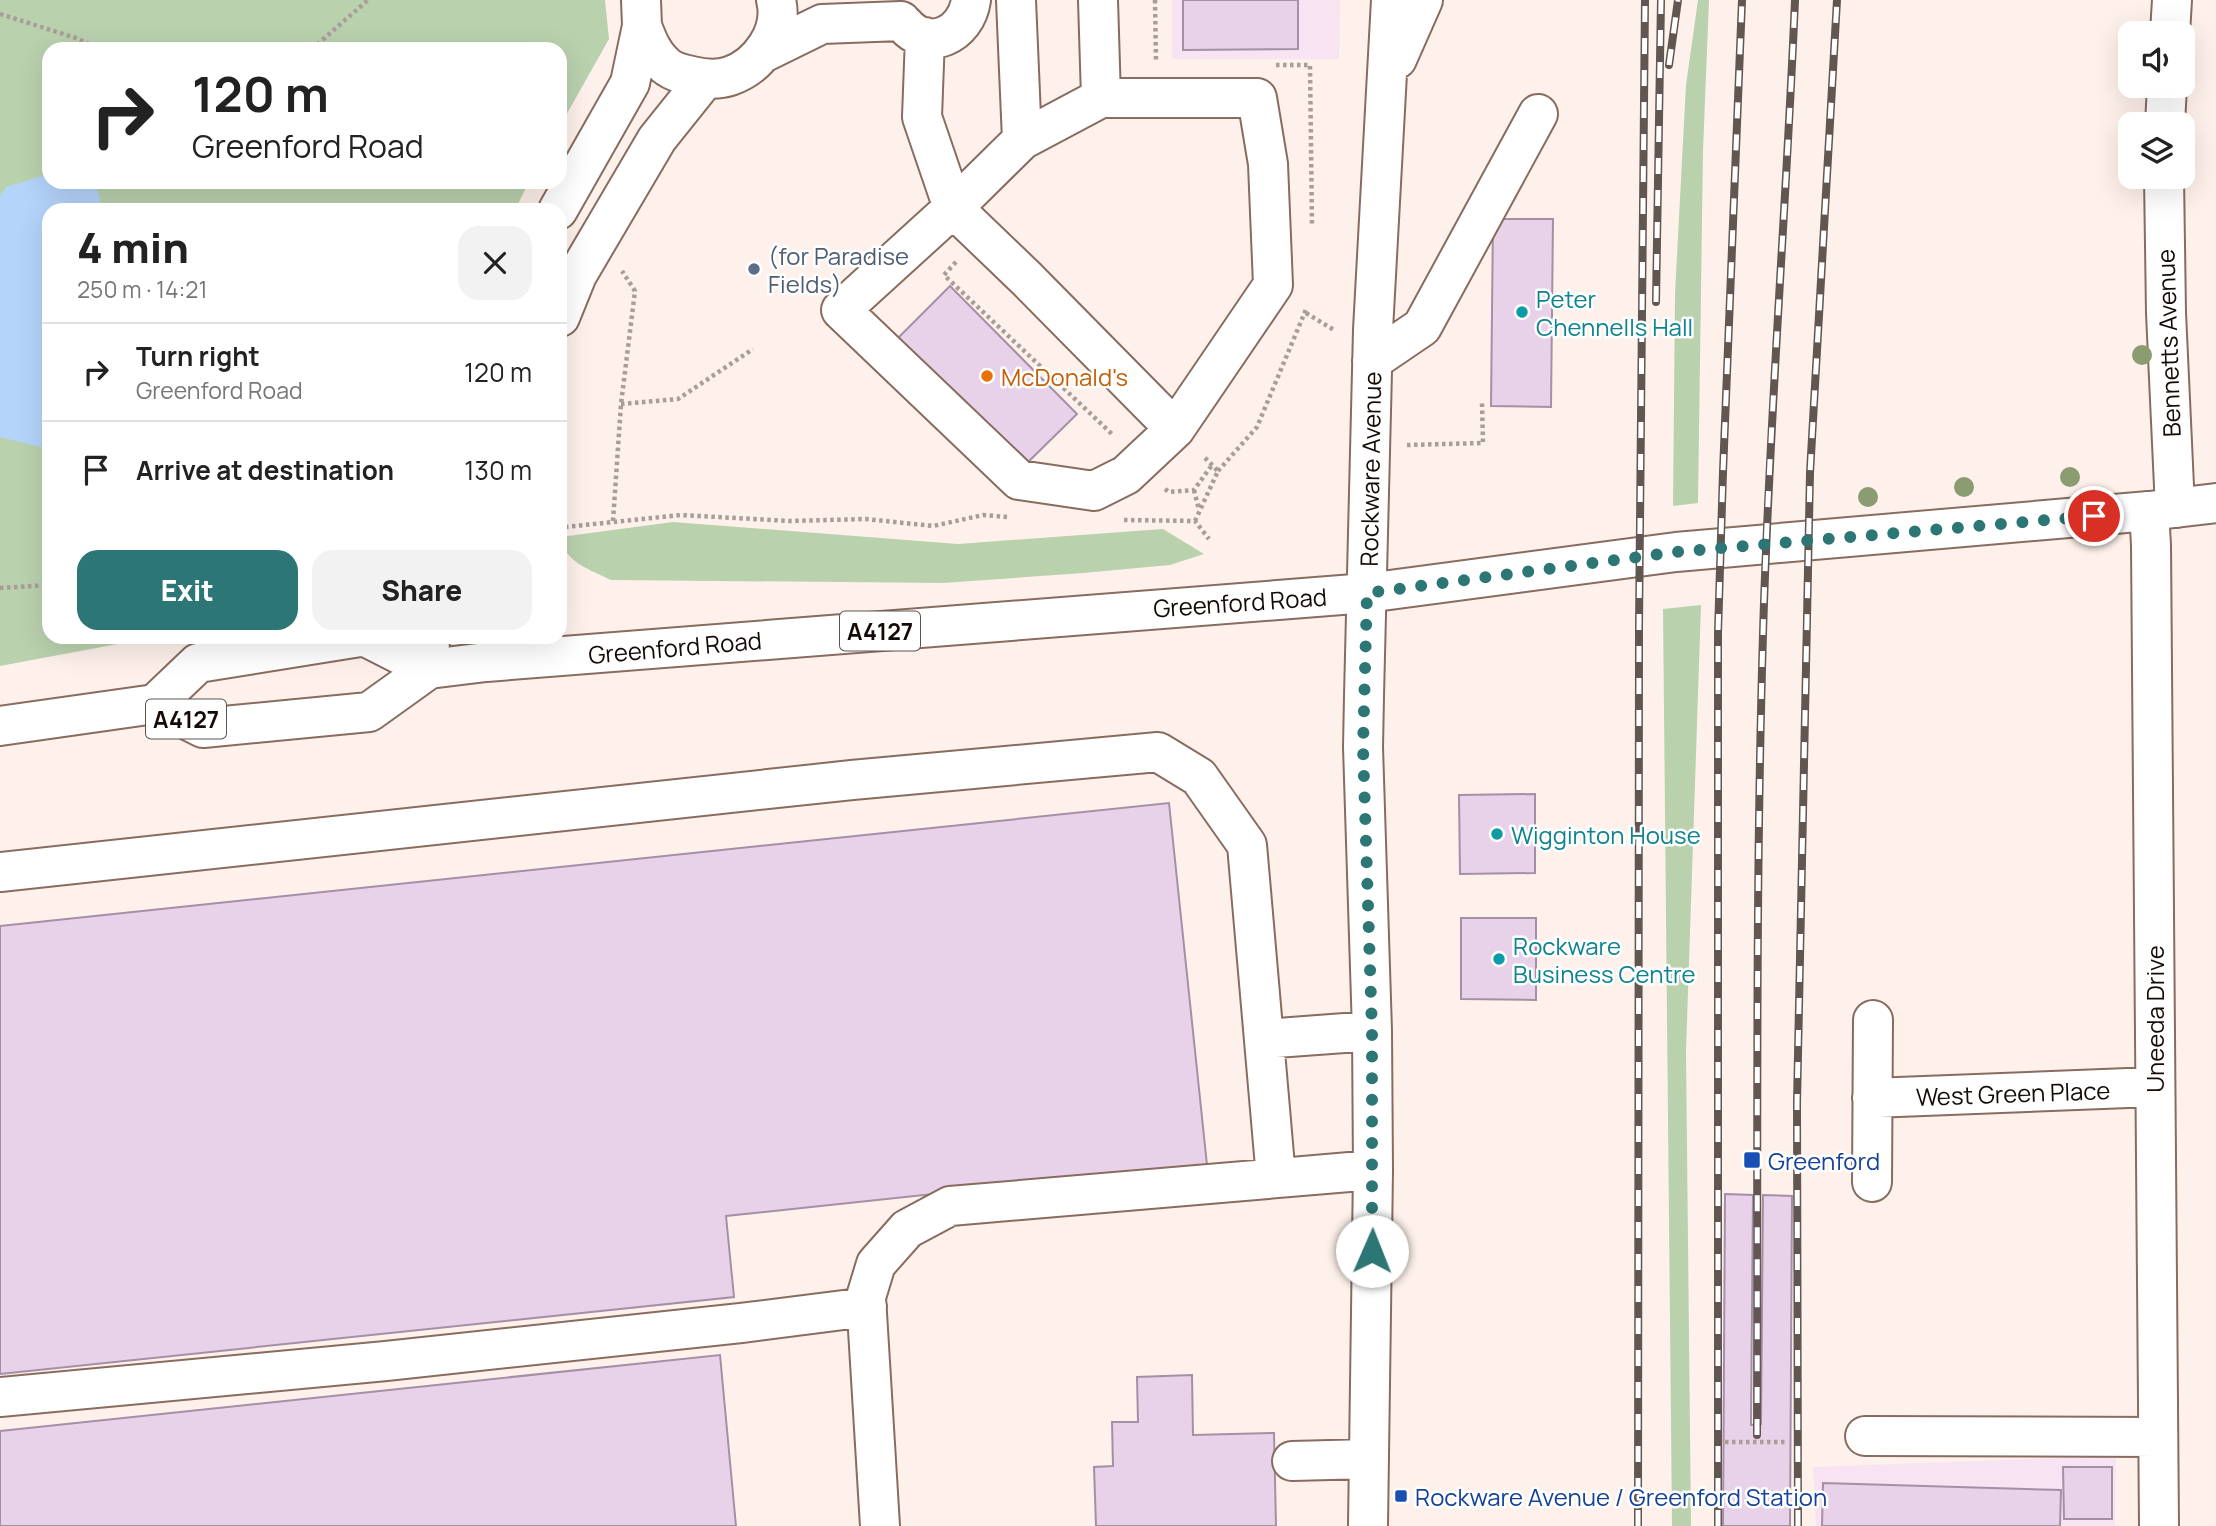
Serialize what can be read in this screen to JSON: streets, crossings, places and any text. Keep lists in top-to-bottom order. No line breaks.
{"streets":{"street":["Bennetts Avenue","Rockware Avenue","Greenford Road","A4127","Uneeda Drive","West Green Place"]},"crossings":[["Bennetts Avenue","Greenford Road"],["Bennetts Avenue","Uneeda Drive"],["Rockware Avenue","Greenford Road"],["Greenford Road","A4127"],["Greenford Road","Uneeda Drive"],["Uneeda Drive","West Green Place"]],"places":{"other":["(for Paradise Fields)","Peter Chennells Hall","McDonald's","Wigginton House","Rockware Business Centre"],"transit":["Greenford","Rockware Avenue / Greenford Station"]},"page":{"turn":["120 m","Greenford Road"],"heading":["4 min","250 m · 14:21"],"list":[{"name":"Turn right","note":"Greenford Road","value":"120 m"},{"name":"Arrive at destination","value":"130 m"}],"buttons":["Exit","Share"]}}
